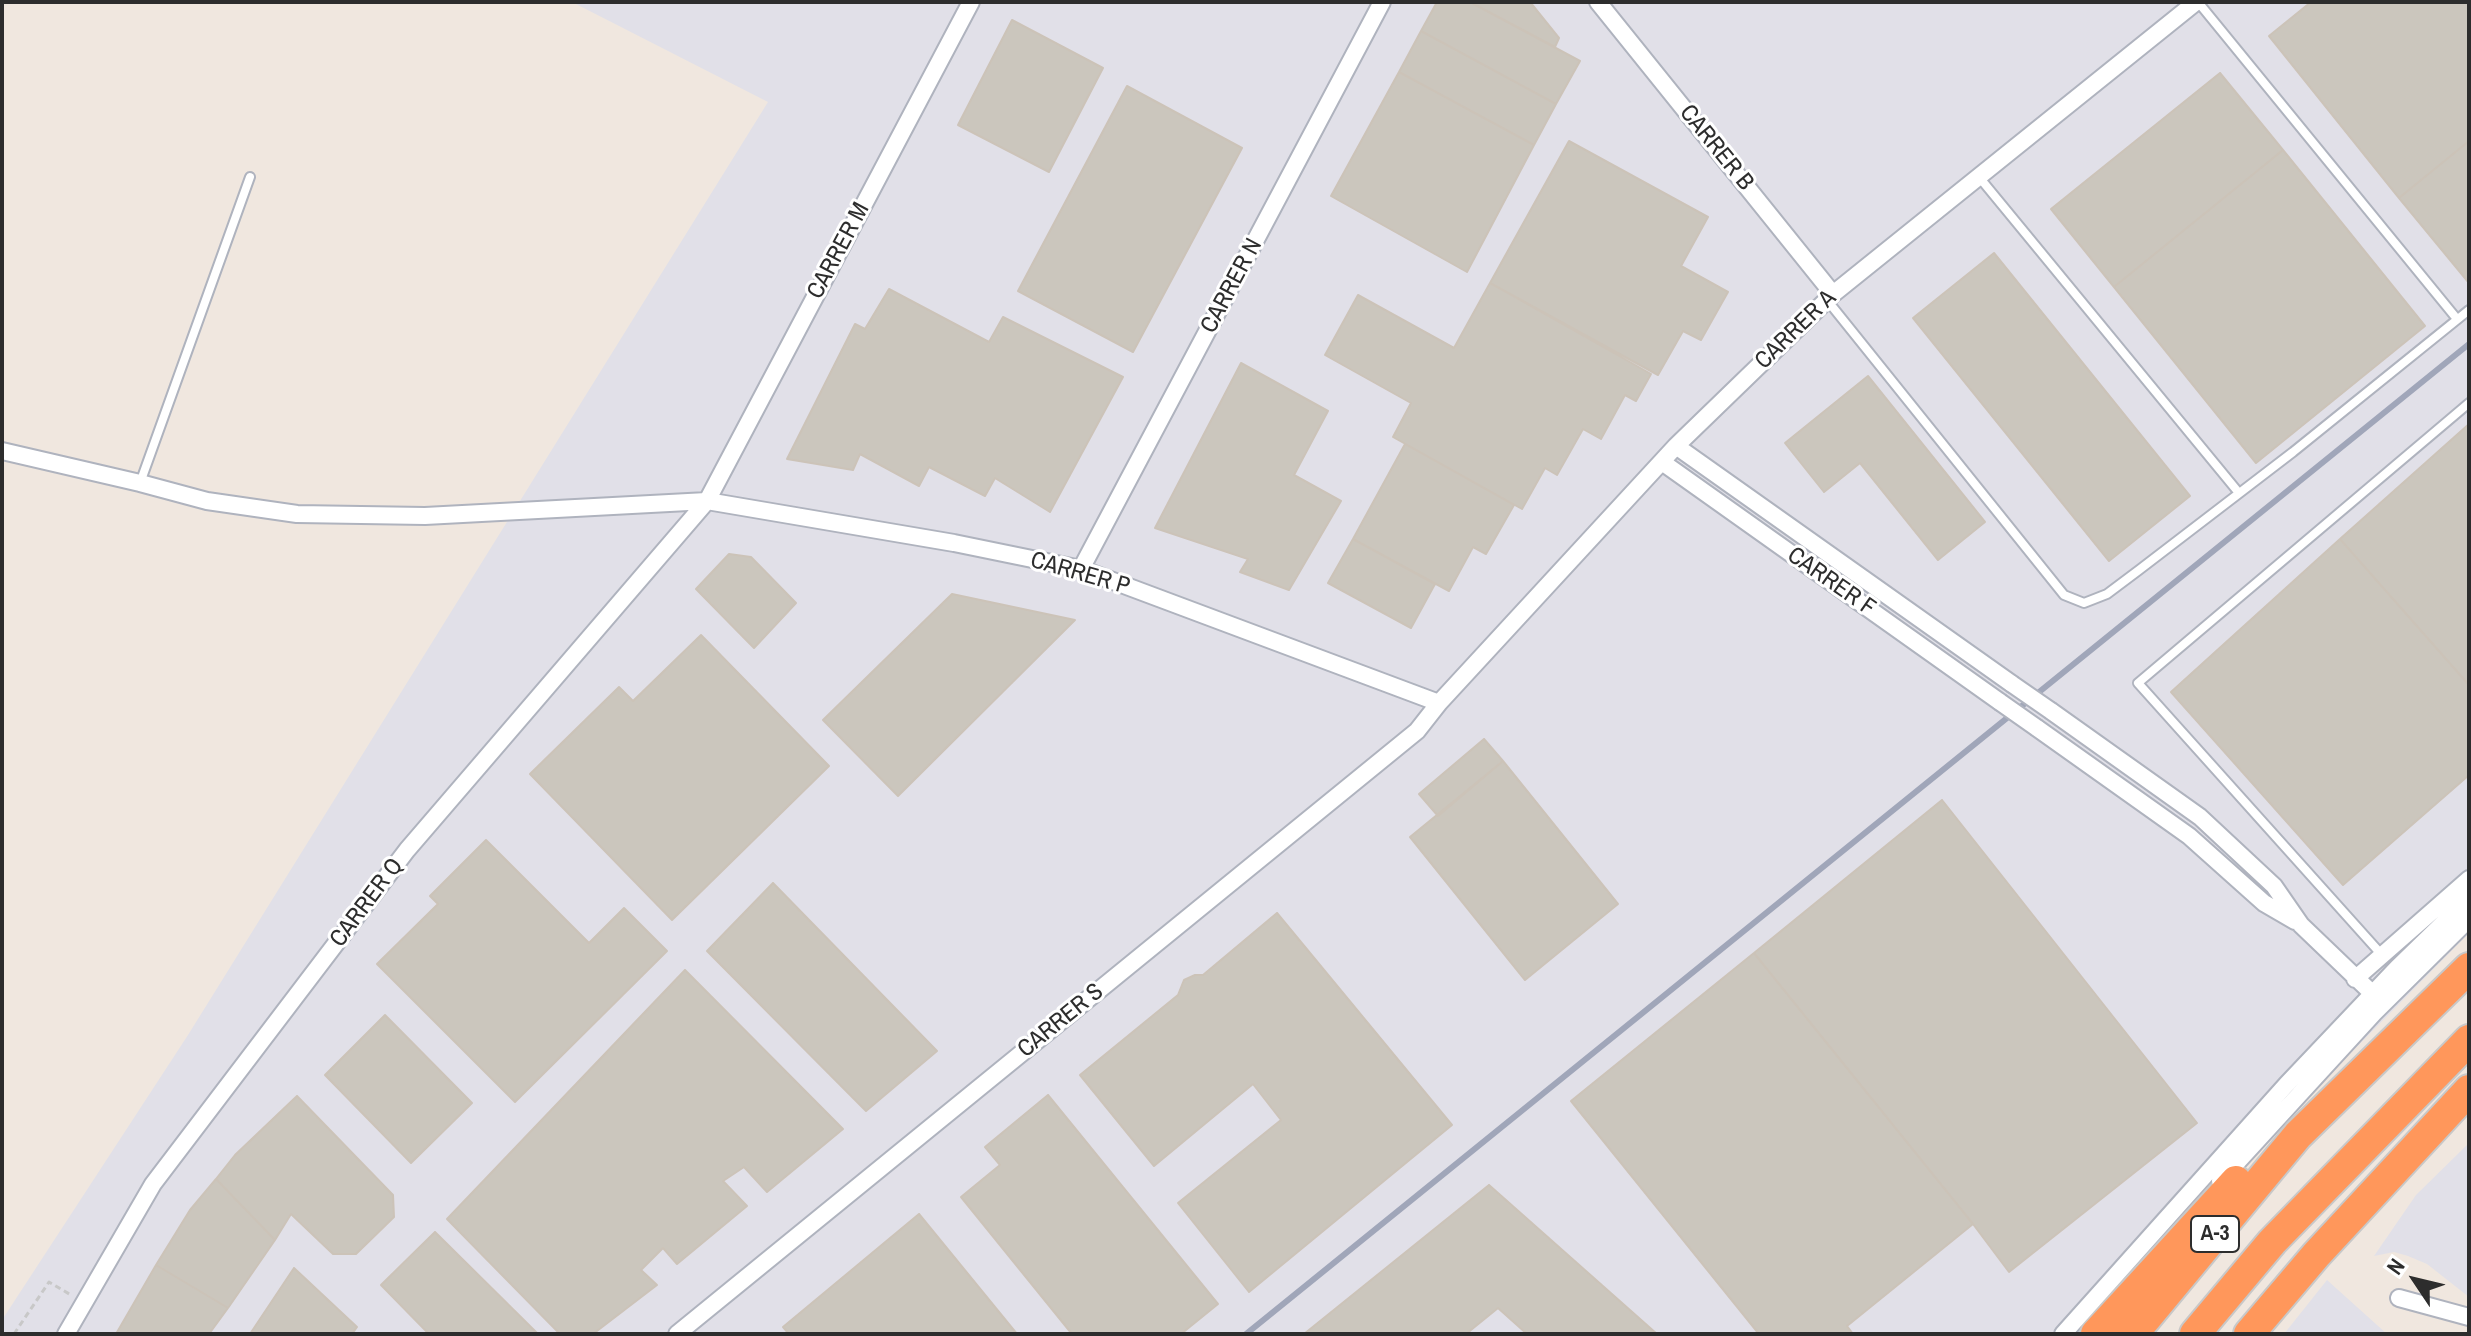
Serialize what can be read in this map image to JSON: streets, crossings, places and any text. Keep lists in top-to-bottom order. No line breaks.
{"streets":{"highway":["A-3"],"street":["CARRER B","CARRER M","CARRER N","CARRER A","CARRER P","CARRER F","CARRER Q","CARRER S"]},"crossings":[["CARRER B","CARRER A"],["CARRER M","CARRER P"],["CARRER M","CARRER Q"],["CARRER N","CARRER P"],["CARRER A","CARRER P"],["CARRER A","CARRER F"],["CARRER A","CARRER S"],["CARRER P","CARRER Q"],["CARRER P","CARRER S"]],"north":"top left"}
